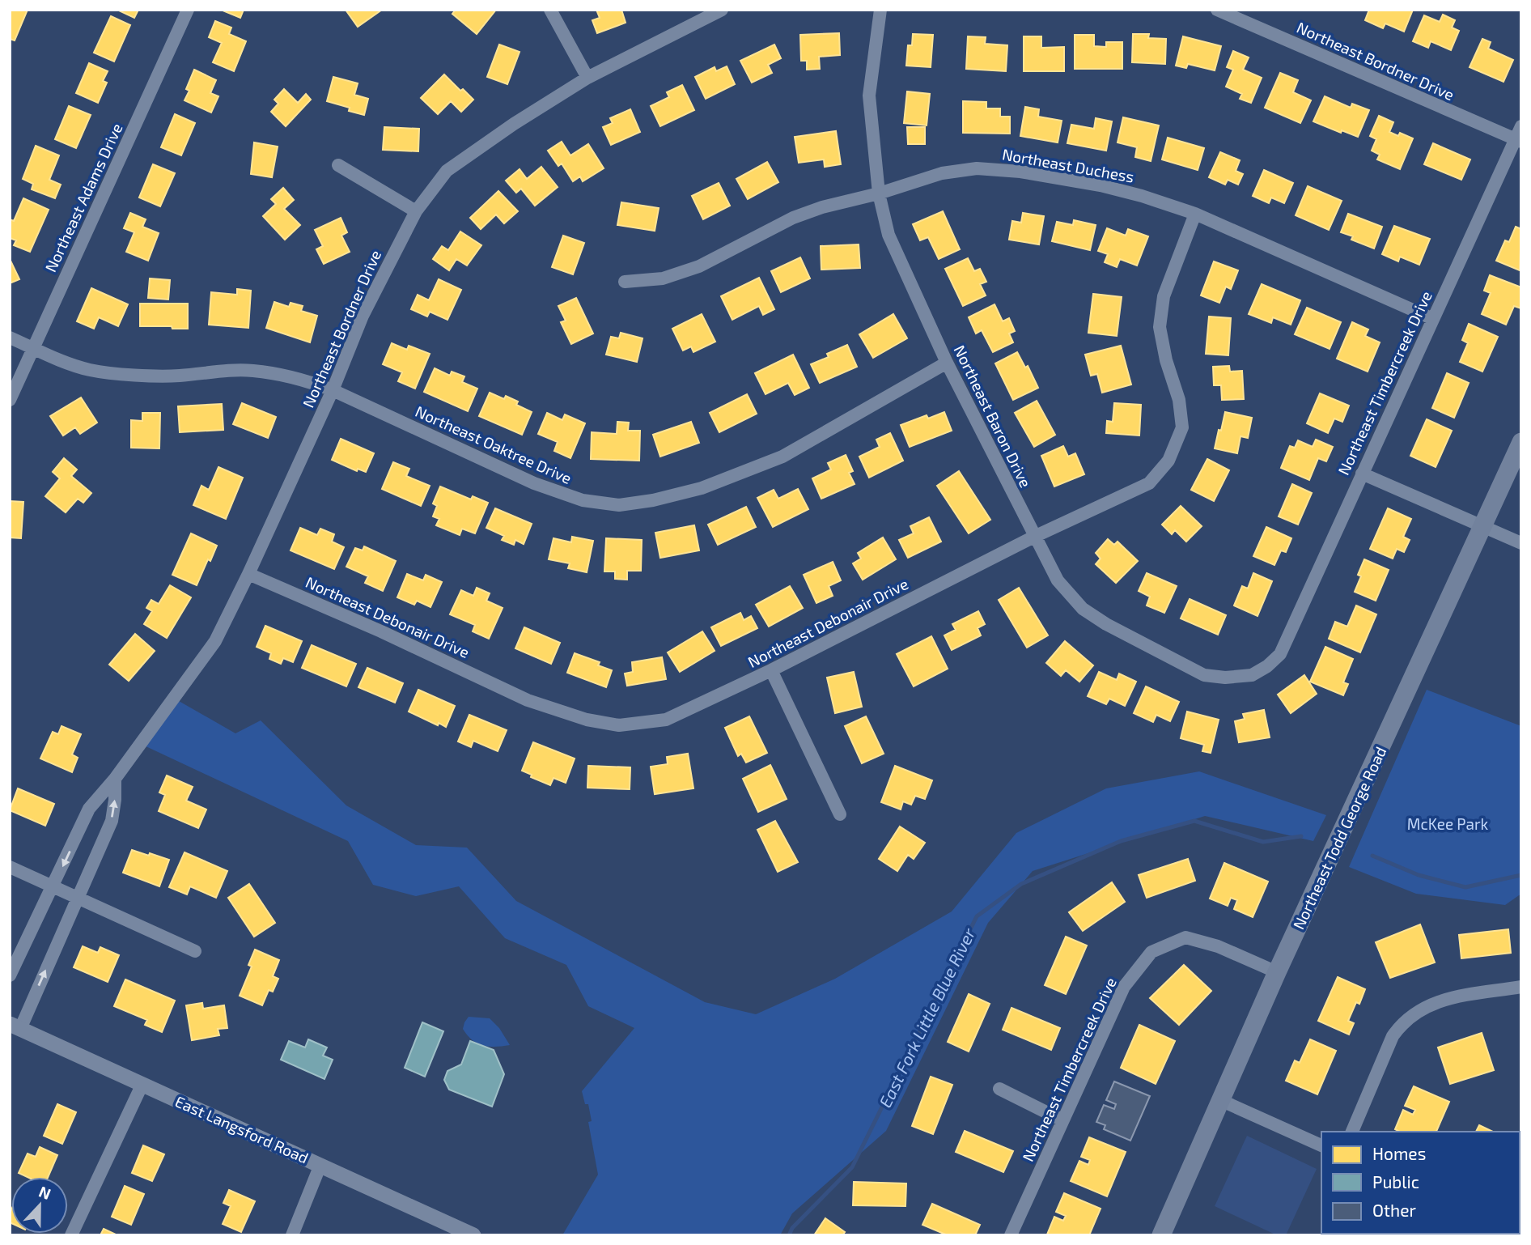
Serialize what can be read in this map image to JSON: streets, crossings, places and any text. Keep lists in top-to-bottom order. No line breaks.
{"streets":{"main road":["Northeast Todd George Road"],"street":["Northeast Bordner Drive","Northeast Duchess","Northeast Adams Drive","Northeast Timbercreek Drive","Northeast Baron Drive","Northeast Oaktree Drive","Northeast Debonair Drive","East Langsford Road"]},"crossings":[["Northeast Bordner Drive","Northeast Timbercreek Drive"],["Northeast Bordner Drive","Northeast Oaktree Drive"],["Northeast Bordner Drive","Northeast Debonair Drive"],["Northeast Duchess","Northeast Timbercreek Drive"],["Northeast Duchess","Northeast Baron Drive"],["Northeast Duchess","Northeast Debonair Drive"],["Northeast Adams Drive","Northeast Oaktree Drive"],["Northeast Timbercreek Drive","Northeast Baron Drive"],["Northeast Timbercreek Drive","Northeast Todd George Road"],["Northeast Baron Drive","Northeast Oaktree Drive"],["Northeast Baron Drive","Northeast Debonair Drive"]],"water":["East Fork Little Blue River"],"parks":["McKee Park"],"legend":["Homes","Public","Other"],"north":"top"}
